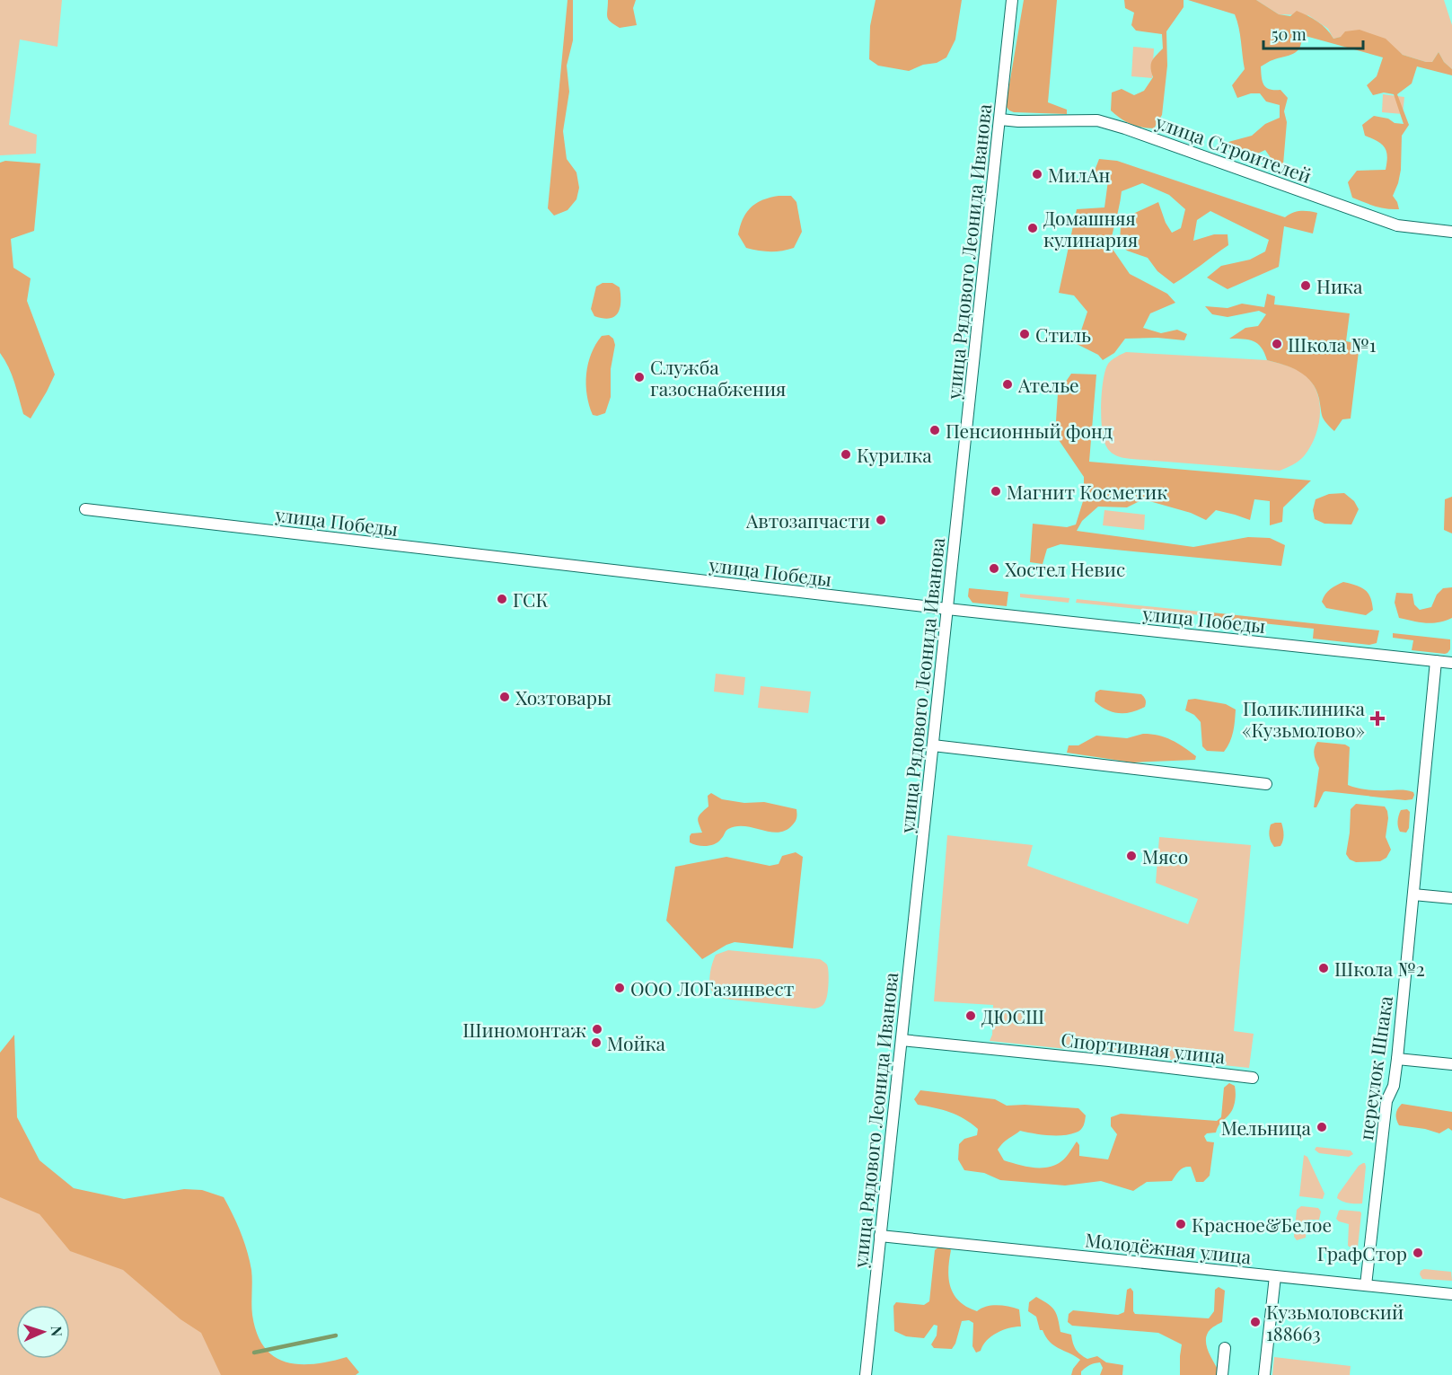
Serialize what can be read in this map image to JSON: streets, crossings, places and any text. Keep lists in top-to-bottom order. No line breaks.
{"streets":{"street":["улица Строителей","улица Рядового Леонида Иванова","улица Победы","Спортивная улица","переулок Шпака","Молодёжная улица"]},"crossings":[["улица Строителей","улица Рядового Леонида Иванова"],["улица Рядового Леонида Иванова","улица Победы"],["улица Рядового Леонида Иванова","Спортивная улица"],["улица Рядового Леонида Иванова","Молодёжная улица"],["улица Победы","переулок Шпака"],["переулок Шпака","Молодёжная улица"]],"places":{"other":["МилАн","Домашняя кулинария","Ника","Стиль","Школа №1","Служба газоснабжения","Ателье","Пенсионный фонд","Курилка","Магнит Косметик","Автозапчасти","Хостел Невис","ГСК","Хозтовары","Мясо","Школа №2","ООО ЛОГазинвест","ДЮСШ","Шиномонтаж","Мойка","Мельница","Красное&Белое","ГрафСтор","Кузьмоловский 188663"],"health":["Поликлиника «Кузьмолово»"]},"scale_bar":"50 m","north":"right"}
